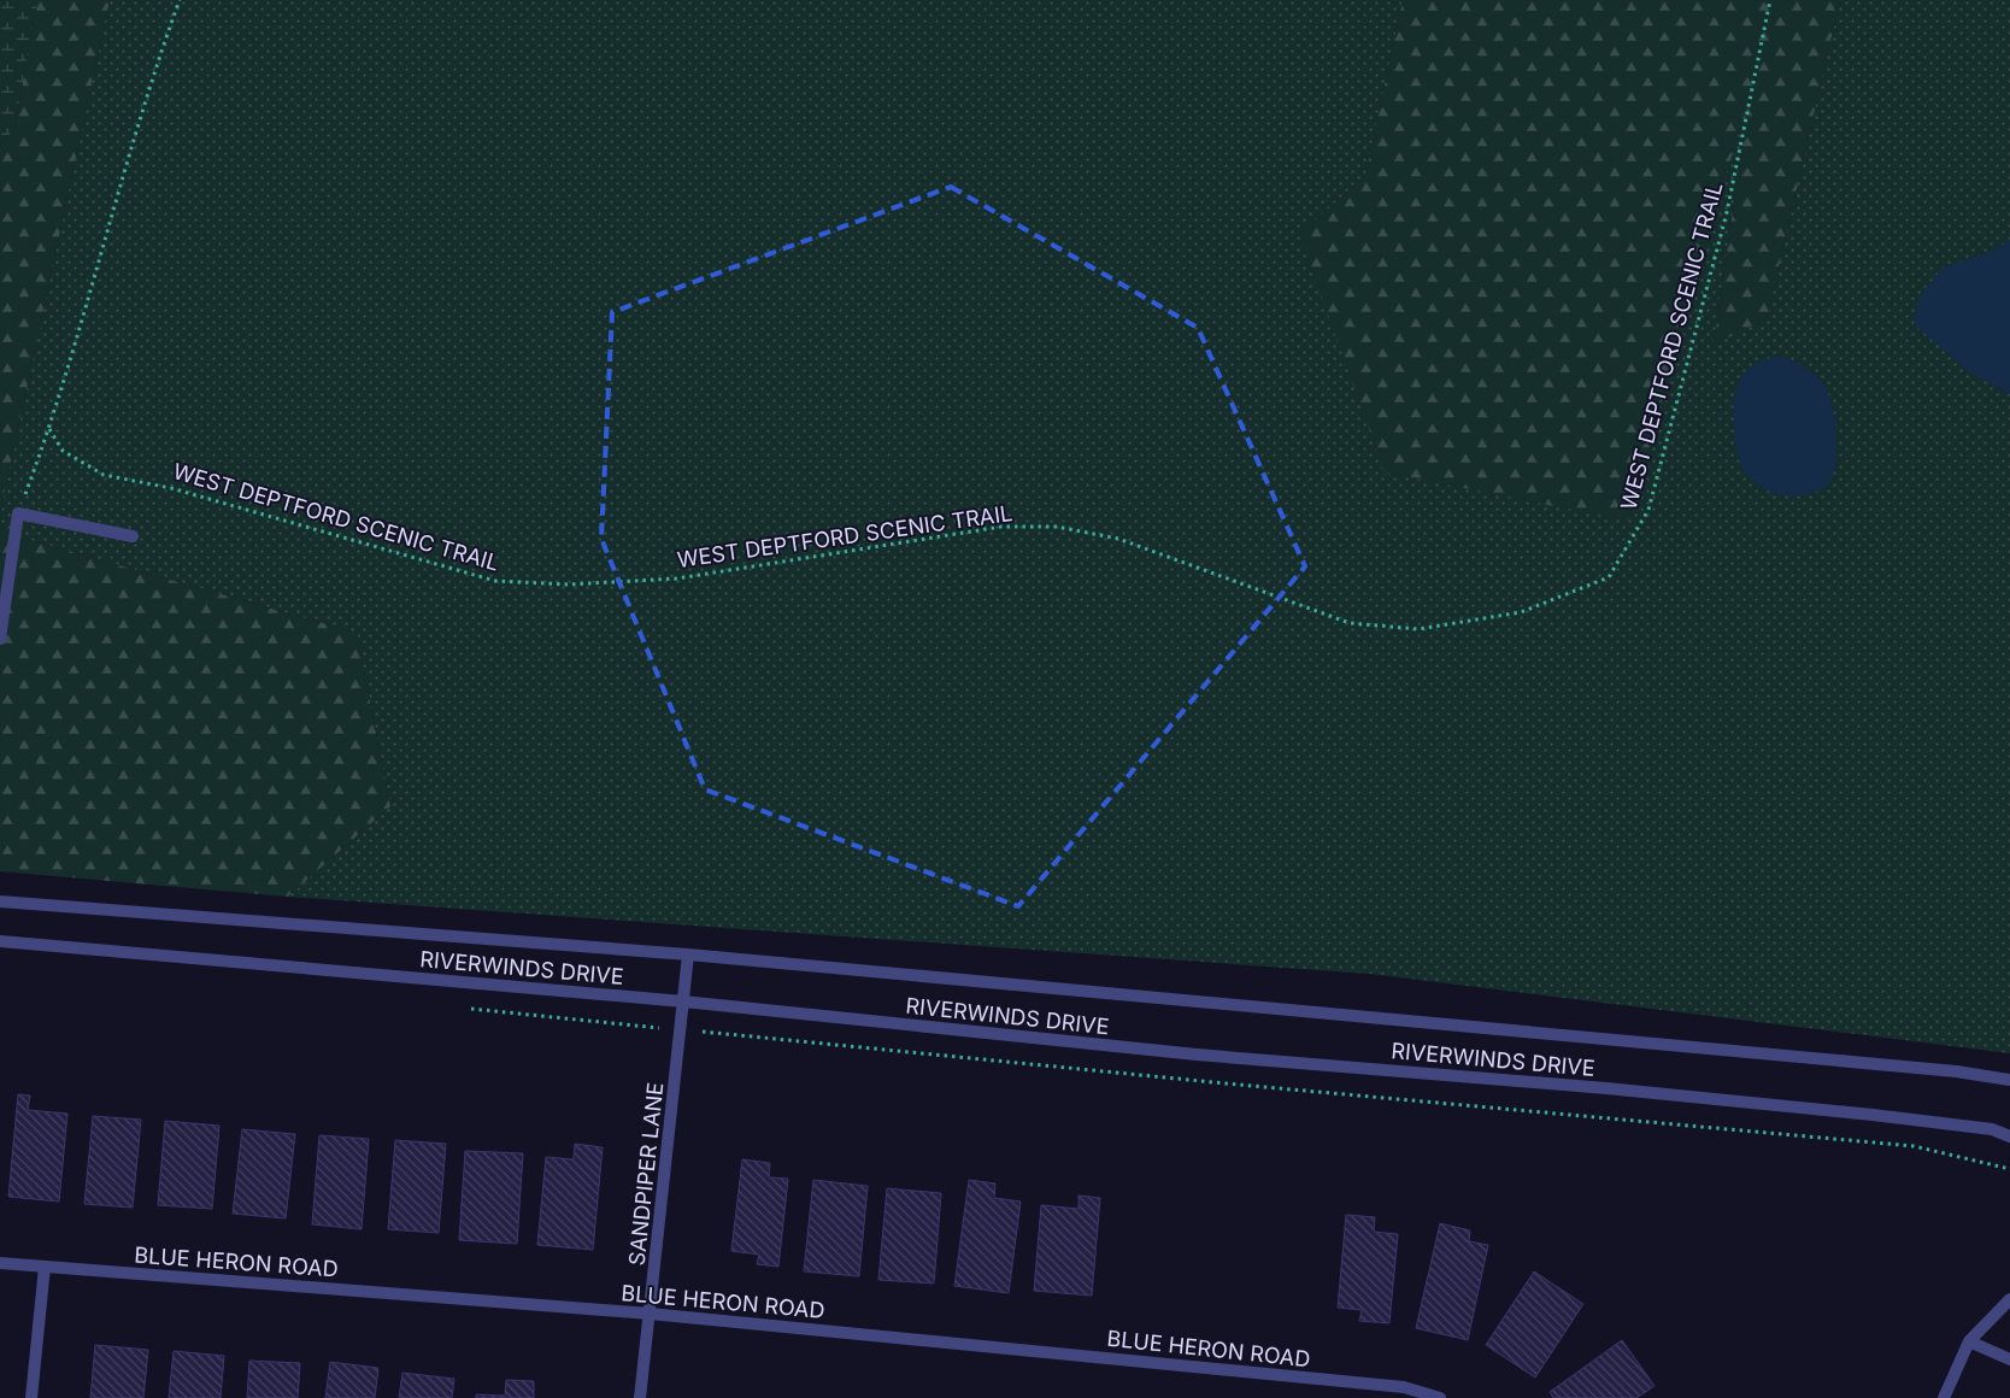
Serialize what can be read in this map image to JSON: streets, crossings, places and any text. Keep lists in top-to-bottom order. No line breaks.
{"streets":{"street":["RIVERWINDS DRIVE","SANDPIPER LANE","BLUE HERON ROAD"],"path":["WEST DEPTFORD SCENIC TRAIL"]},"crossings":[["RIVERWINDS DRIVE","SANDPIPER LANE"],["SANDPIPER LANE","BLUE HERON ROAD"]]}
